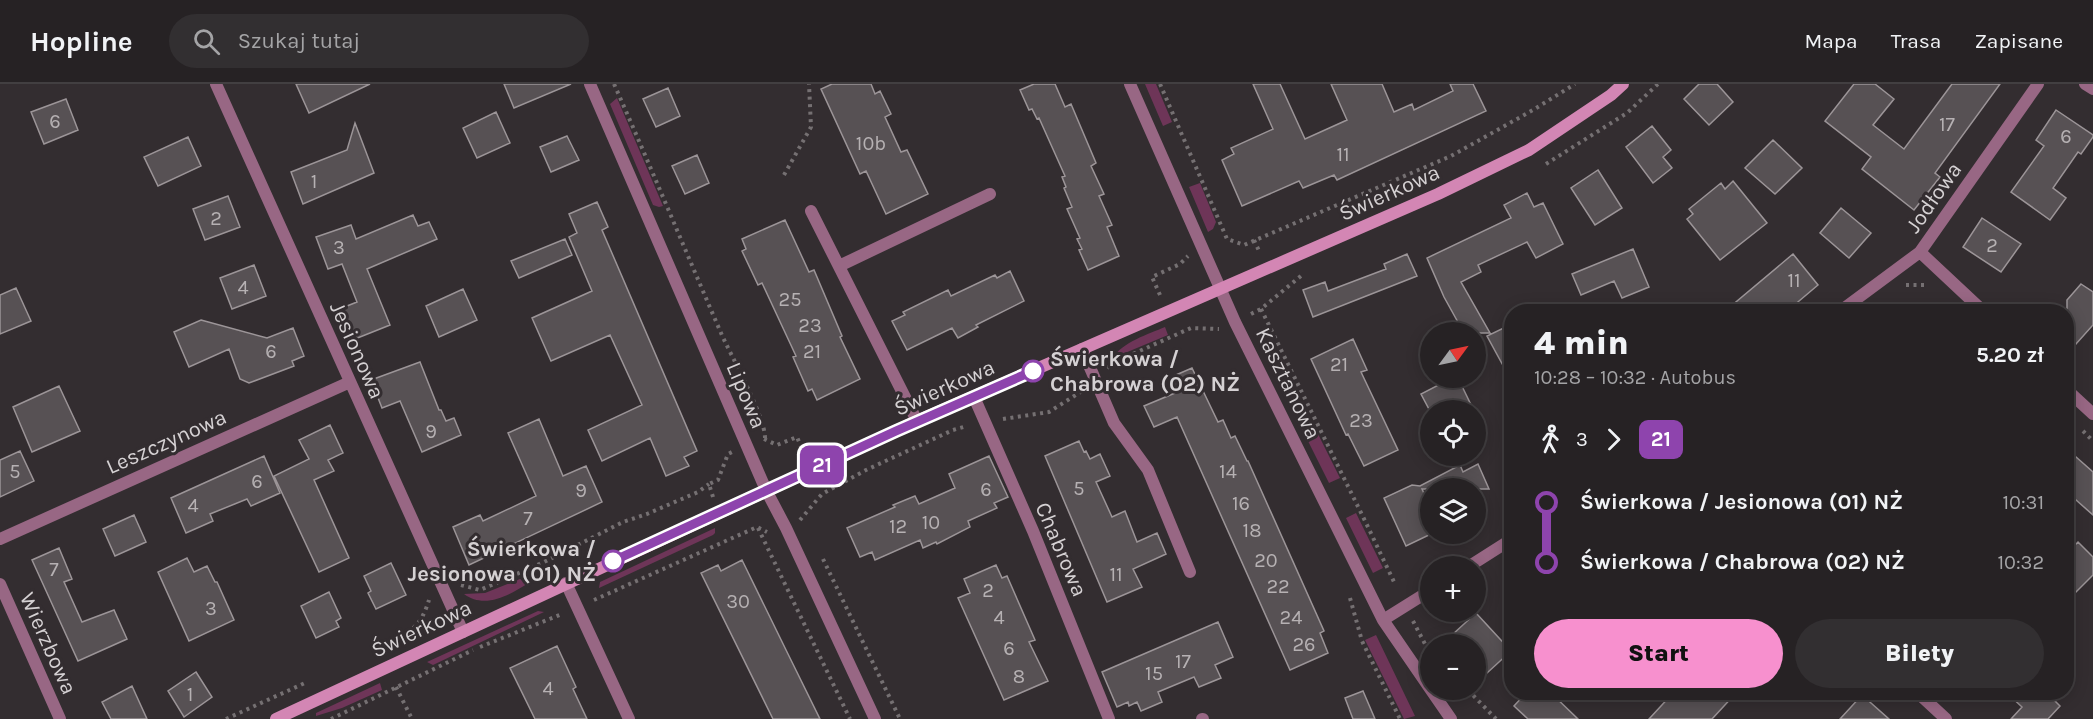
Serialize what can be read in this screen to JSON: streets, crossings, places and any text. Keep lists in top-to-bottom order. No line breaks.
{"streets":{"street":["Świerkowa","Jodłowa","Jesionowa","Kasztanowa","Lipowa","Leszczynowa","Chabrowa","Wierzbowa"]},"crossings":[["Świerkowa","Jesionowa"],["Świerkowa","Kasztanowa"],["Świerkowa","Lipowa"],["Świerkowa","Chabrowa"],["Jesionowa","Leszczynowa"]],"places":["Świerkowa / Chabrowa (02) NŻ","Świerkowa / Jesionowa (01) NŻ"],"lines":["bus line 21"],"house_numbers":["6","17","6","10b","11","1","2","2","3","11","4","25","23","6","21","21","23","9","5","14","6","5","6","9","16","4","7","10","12","18","20","7","11","22","2","30","3","4","24","26","6","17","15","8","4","1"],"north":"top right","page":{"header":"Hopline","search":"Szukaj tutaj","nav":["Mapa","Trasa","Zapisane"],"on_map":"21","heading":["4 min","10:28 – 10:32 · Autobus","5.20 zł"],"map_buttons":["+","−"],"legs":["3","21"],"list":[{"name":"Świerkowa / Jesionowa (01) NŻ","value":"10:31"},{"name":"Świerkowa / Chabrowa (02) NŻ","value":"10:32"}],"buttons":["Start","Bilety"]}}
